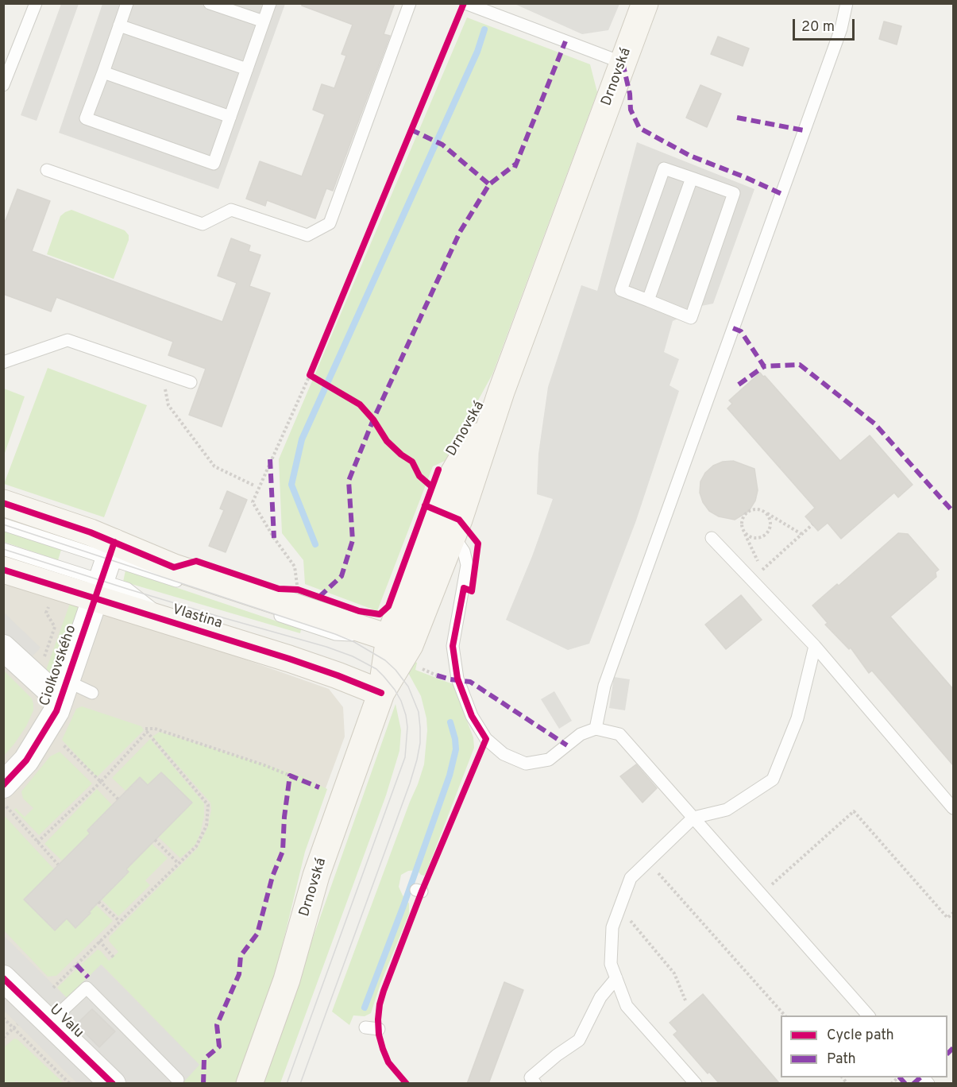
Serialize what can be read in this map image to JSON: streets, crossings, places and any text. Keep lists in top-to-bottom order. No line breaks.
{"streets":{"main road":["Drnovská","Vlastina"],"street":["Ciolkovského","U Valu"]},"crossings":[["Drnovská","Vlastina"],["Vlastina","Ciolkovského"]],"legend":["Cycle path","Path"],"scale_bar":"20 m"}
